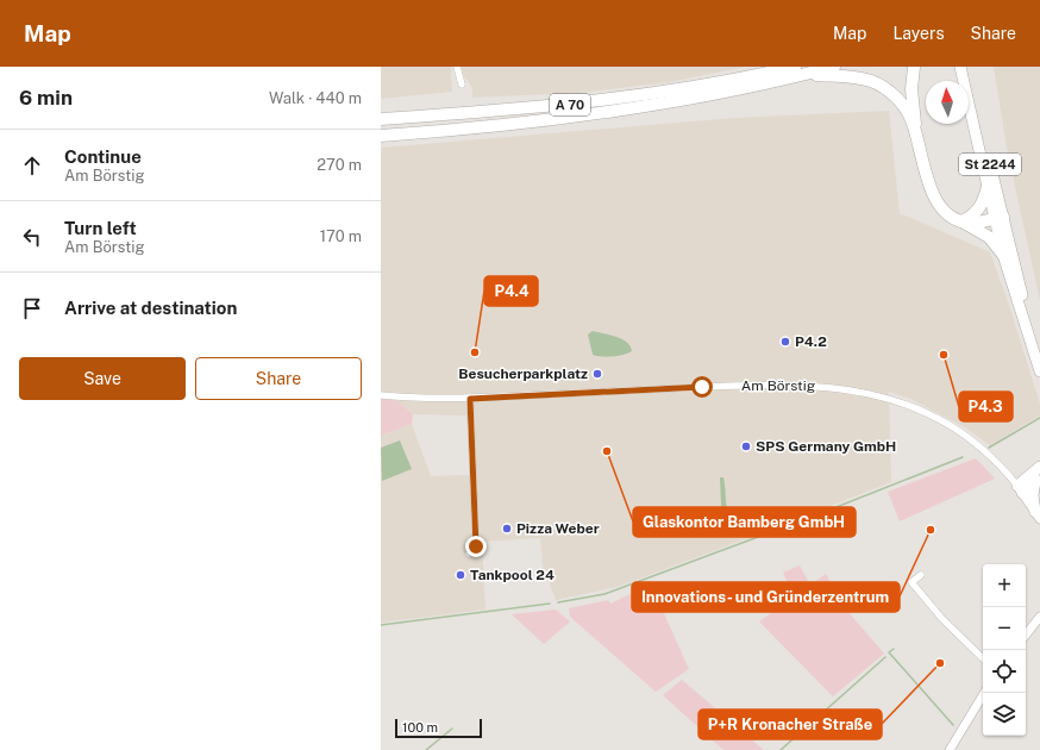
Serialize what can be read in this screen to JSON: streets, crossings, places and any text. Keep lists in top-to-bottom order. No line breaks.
{"streets":{"highway":["A 70"],"main road":["St 2244"],"street":["Am Börstig"]},"places":["P4.2","P4.4","P4.3","Besucherparkplatz","SPS Germany GmbH","Glaskontor Bamberg GmbH","Pizza Weber","Innovations- und Gründerzentrum","Tankpool 24","P+R Kronacher Straße"],"scale_bar":"100 m","north":"top","page":{"header":"Map","nav":["Map","Layers","Share"],"heading":["6 min","Walk · 440 m"],"list":[["Continue","Am Börstig","270 m"],["Turn left","Am Börstig","170 m"],"Arrive at destination"],"buttons":["Save","Share"],"map_buttons":["+","−"],"scale":"100 m"}}
